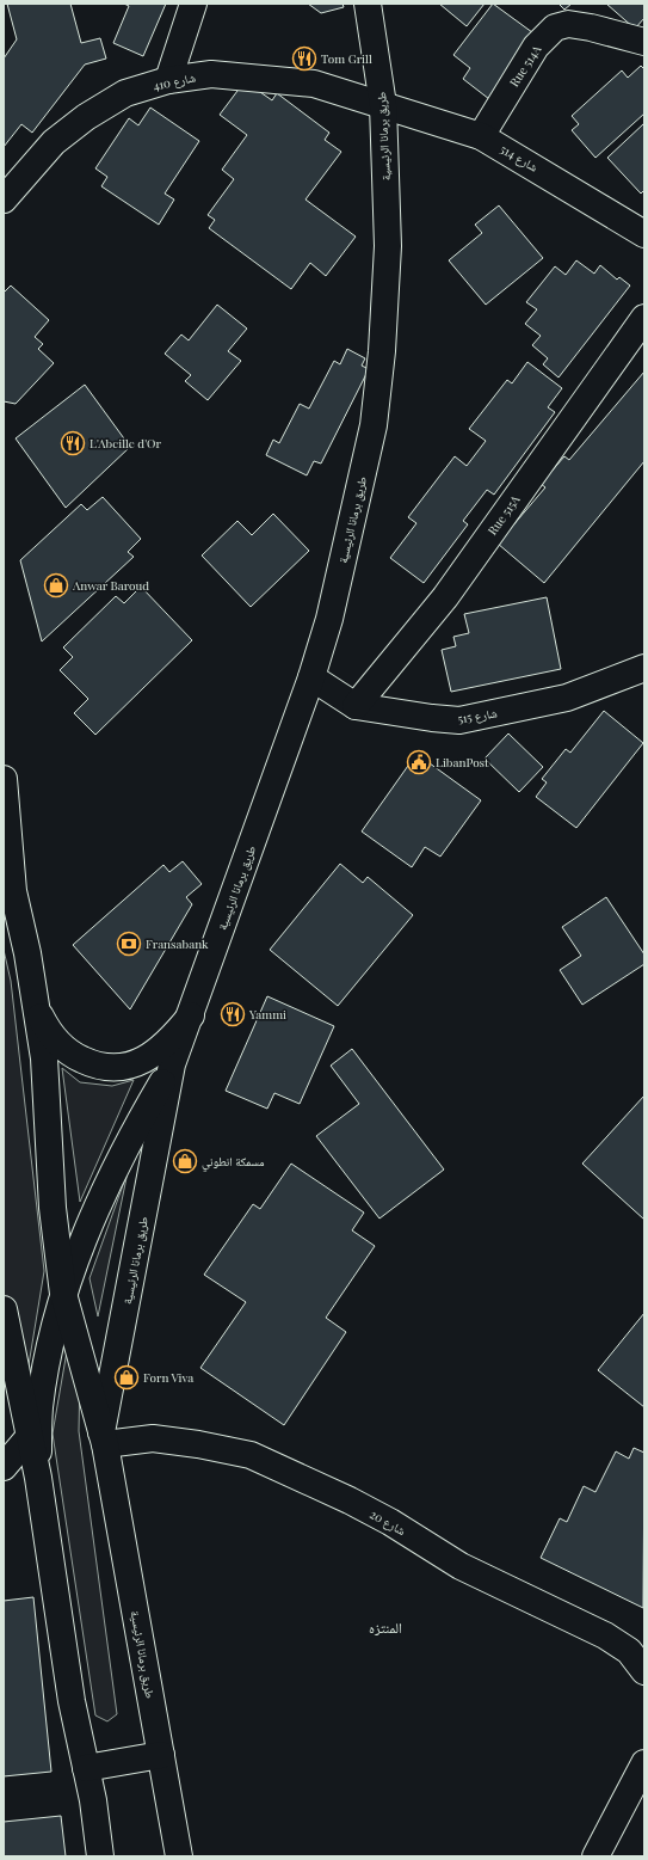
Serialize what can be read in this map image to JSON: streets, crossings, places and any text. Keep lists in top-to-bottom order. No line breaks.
{"streets":{"street":["Rue 514A","شارع 410","طريق برمانا الرئيسية","شارع 514","Rue 515A","شارع 515","شارع 20"]},"crossings":[["Rue 514A","شارع 514"],["شارع 410","طريق برمانا الرئيسية"],["شارع 410","شارع 514"],["طريق برمانا الرئيسية","شارع 514"],["طريق برمانا الرئيسية","شارع 515"],["طريق برمانا الرئيسية","شارع 20"],["Rue 515A","شارع 515"]],"districts":["المنتزه"],"places":{"restaurant":["Tom Grill","L'Abeille d'Or","Yammi"],"shop":["Anwar Baroud","مسمكة انطوني","Forn Viva"],"public building":["LibanPost"],"bank":["Fransabank"]}}
